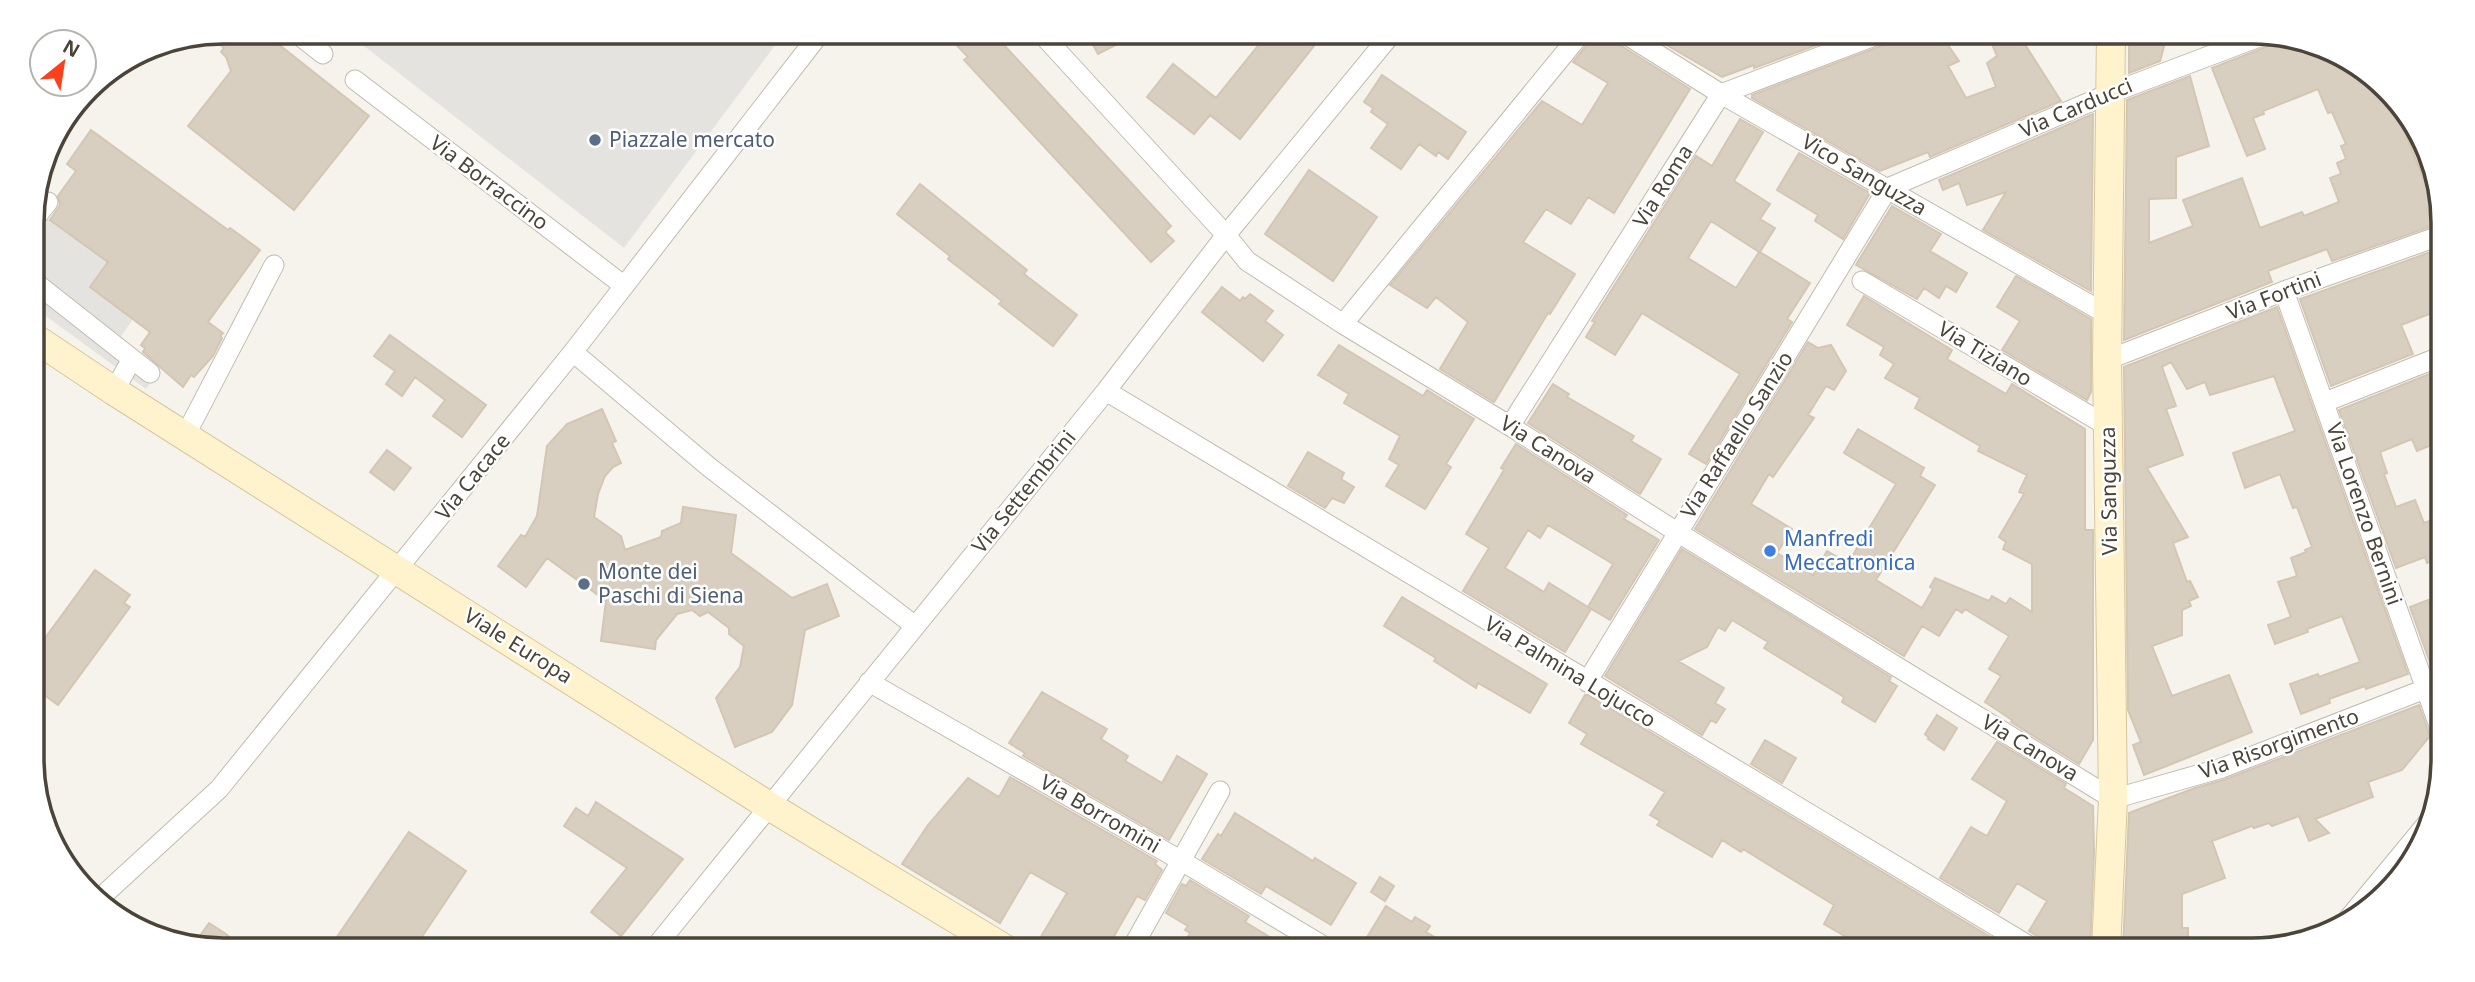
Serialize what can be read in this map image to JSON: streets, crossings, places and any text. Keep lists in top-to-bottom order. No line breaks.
{"streets":{"street":["Via Carducci","Vico Sanguzza","Via Borraccino","Via Roma","Via Fortini","Via Tiziano","Via Raffaello Sanzio","Via Canova","Via Cacace","Via Sanguzza","Via Settembrini","Via Lorenzo Bernini","Viale Europa","Via Palmina Lojucco","Via Risorgimento","Via Borromini"]},"crossings":[["Via Carducci","Vico Sanguzza"],["Via Carducci","Via Raffaello Sanzio"],["Via Carducci","Via Sanguzza"],["Vico Sanguzza","Via Roma"],["Vico Sanguzza","Via Raffaello Sanzio"],["Vico Sanguzza","Via Sanguzza"],["Via Borraccino","Via Cacace"],["Via Roma","Via Canova"],["Via Fortini","Via Sanguzza"],["Via Fortini","Via Lorenzo Bernini"],["Via Tiziano","Via Sanguzza"],["Via Raffaello Sanzio","Via Canova"],["Via Raffaello Sanzio","Via Palmina Lojucco"],["Via Canova","Via Sanguzza"],["Via Canova","Via Settembrini"],["Via Canova","Via Risorgimento"],["Via Cacace","Viale Europa"],["Via Sanguzza","Via Risorgimento"],["Via Settembrini","Viale Europa"],["Via Settembrini","Via Palmina Lojucco"],["Via Settembrini","Via Borromini"]],"places":["Piazzale mercato","Manfredi Meccatronica","Monte dei Paschi di Siena"],"north":"top right"}
